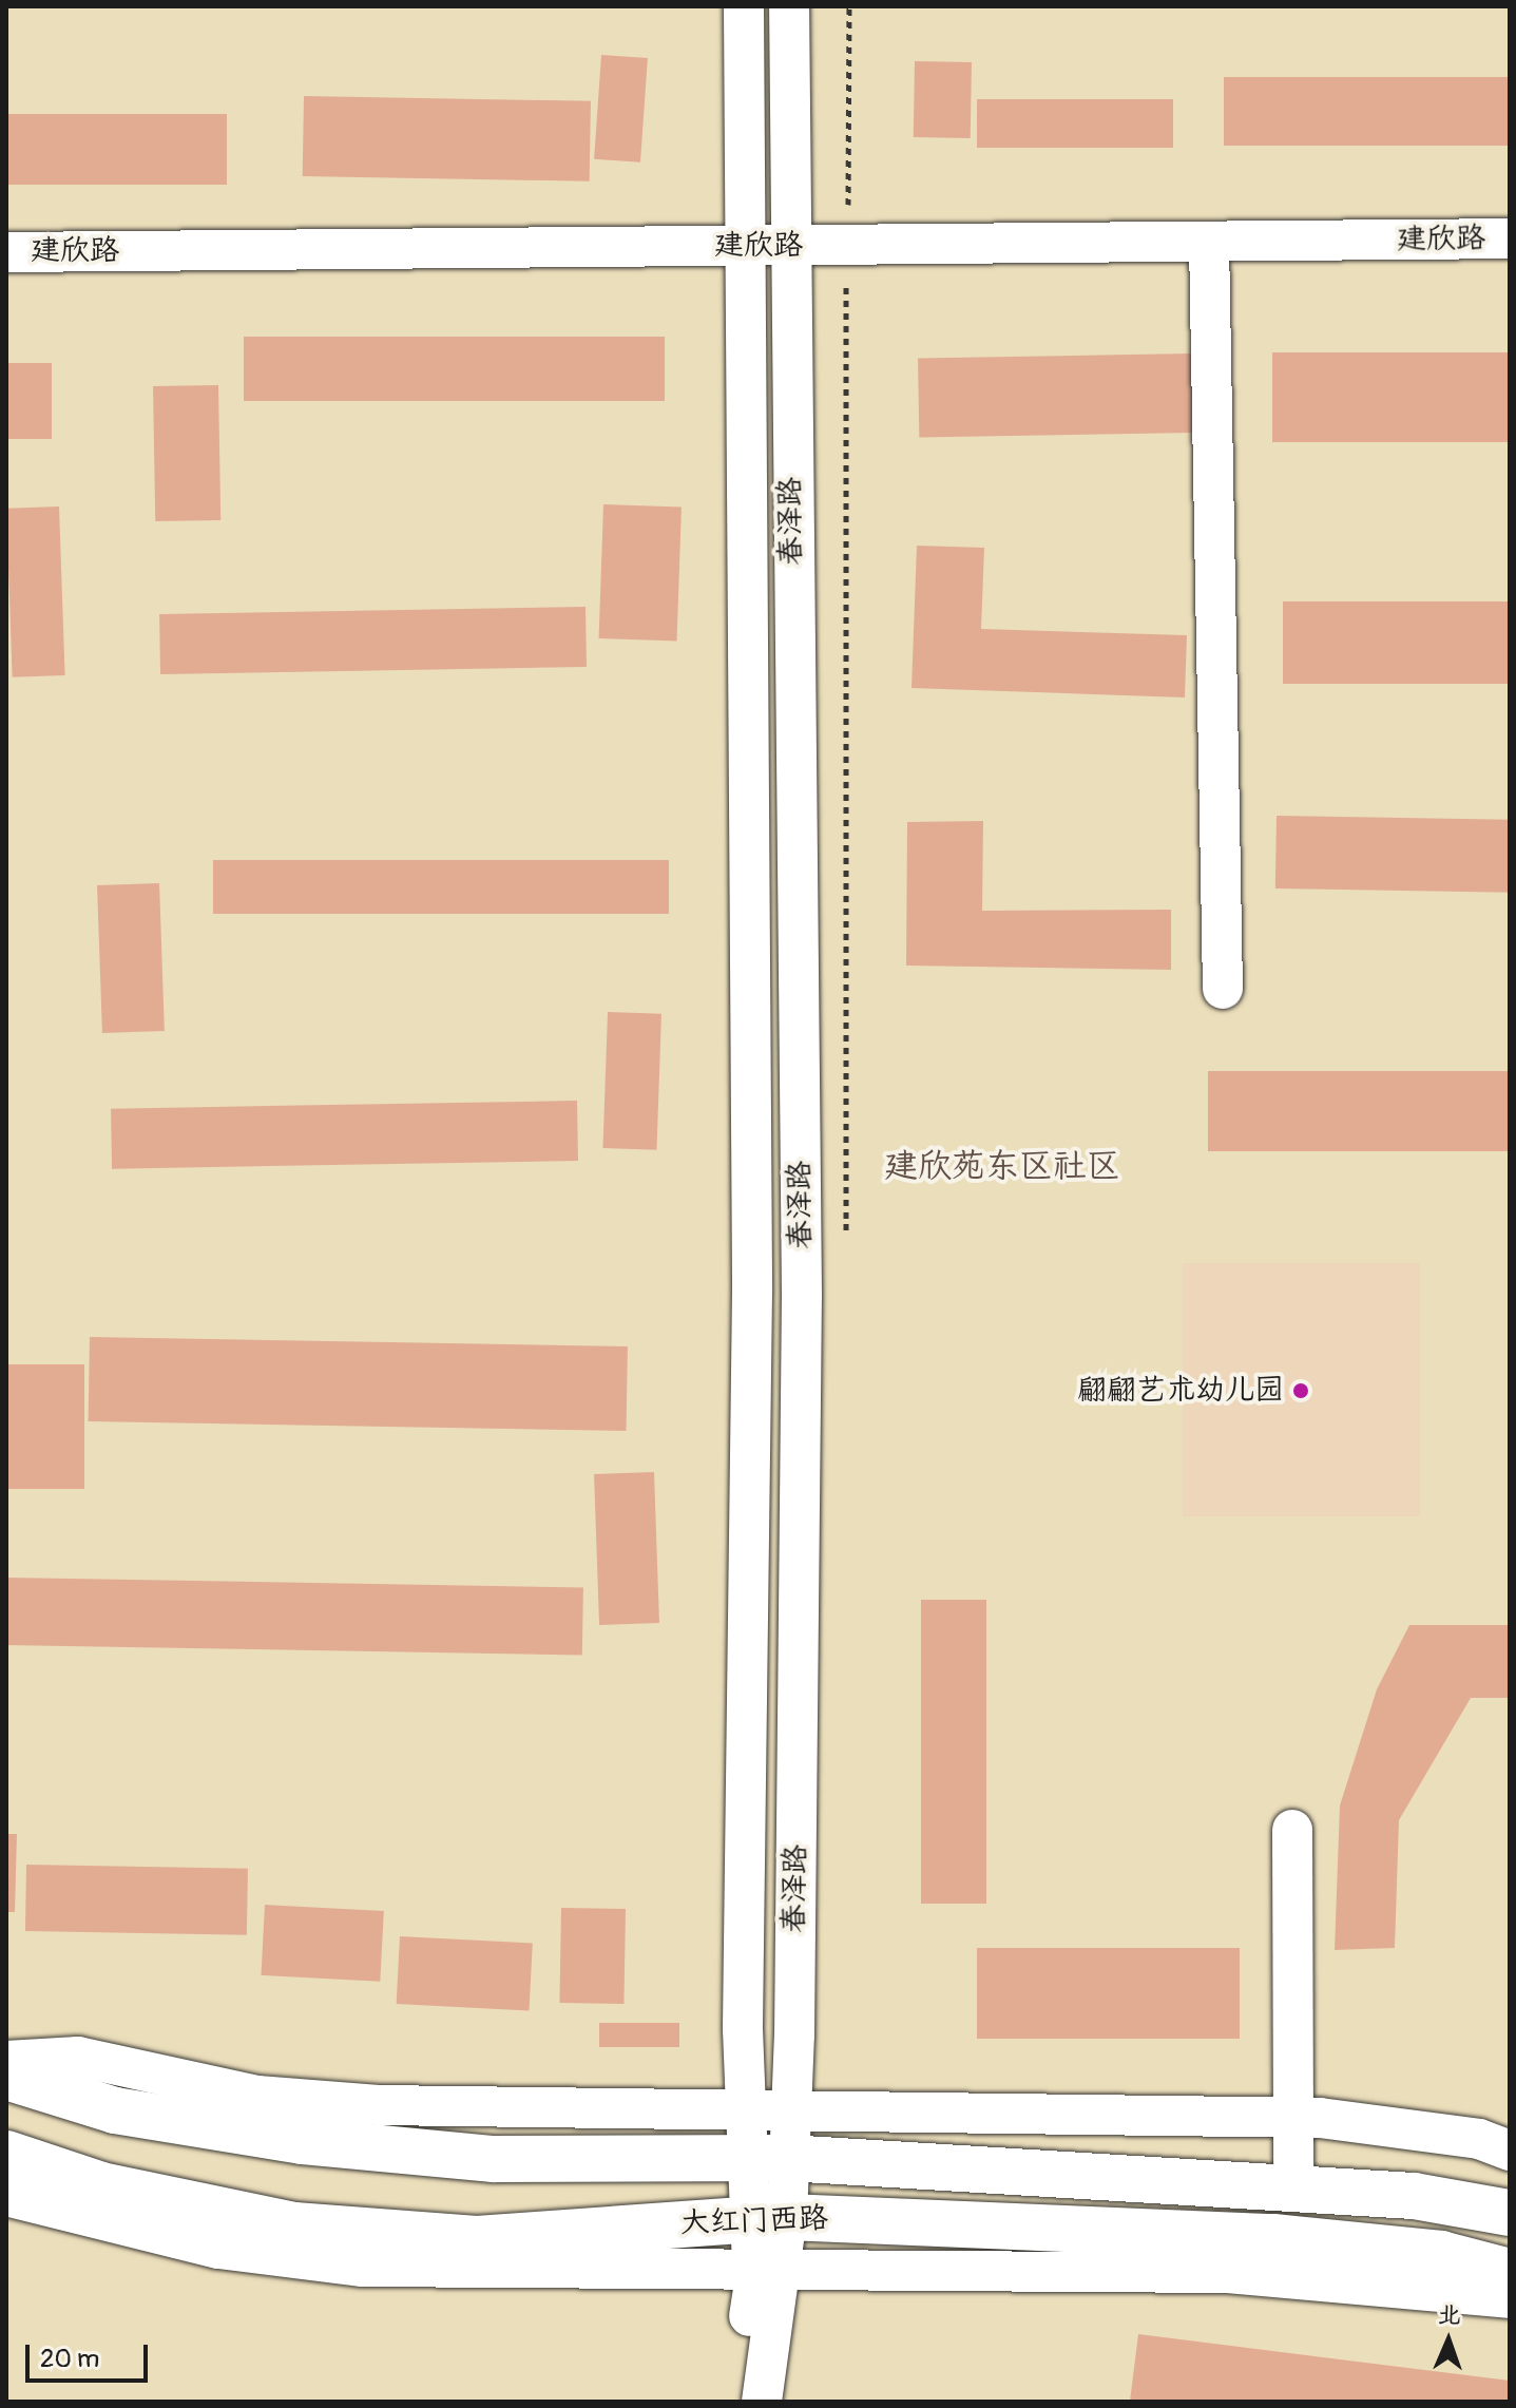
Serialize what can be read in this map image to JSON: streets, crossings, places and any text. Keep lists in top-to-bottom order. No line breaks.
{"streets":{"main road":["大红门西路"],"street":["建欣路","春泽路"]},"crossings":[["建欣路","春泽路"],["春泽路","大红门西路"]],"districts":["建欣苑东区社区"],"places":["翩翩艺术幼儿园"],"scale_bar":"20 m","north":"top"}
